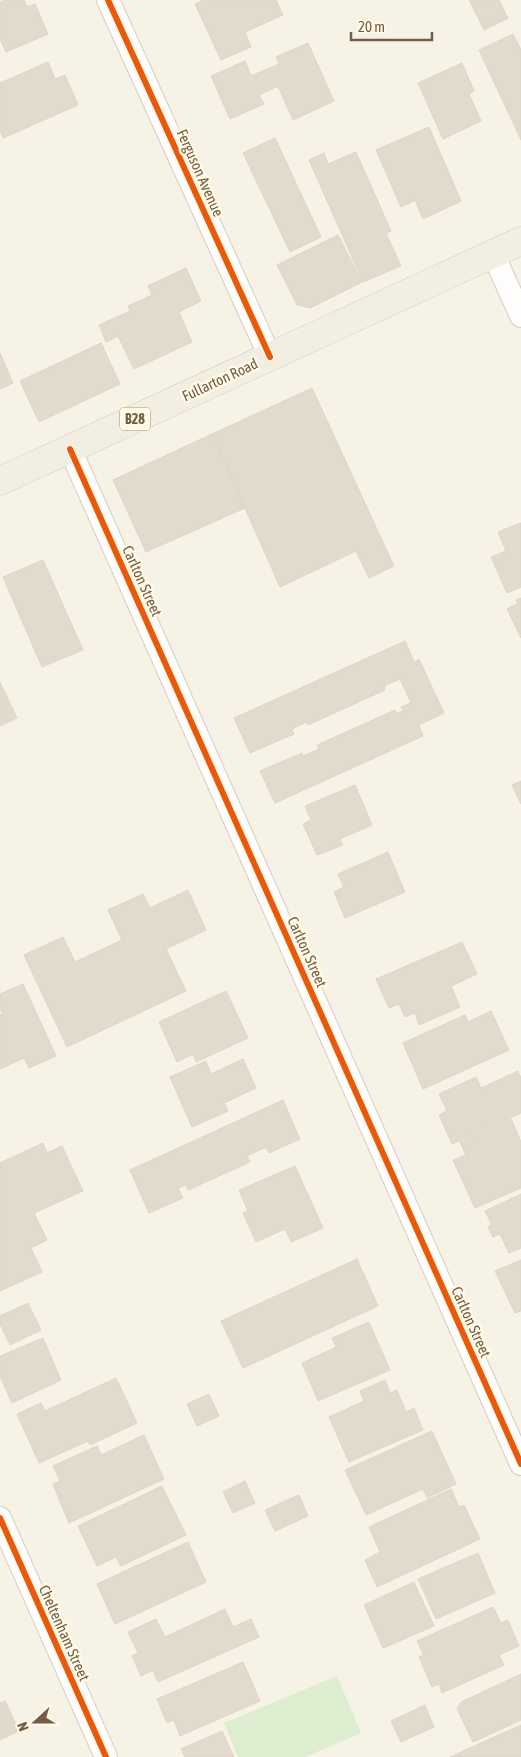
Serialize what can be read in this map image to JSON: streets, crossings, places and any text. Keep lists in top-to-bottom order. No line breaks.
{"streets":{"main road":["Fullarton Road","B28"],"street":["Ferguson Avenue","Carlton Street","Cheltenham Street"]},"crossings":[["Ferguson Avenue","Fullarton Road"],["Fullarton Road","Carlton Street"]],"scale_bar":"20 m","north":"left"}
